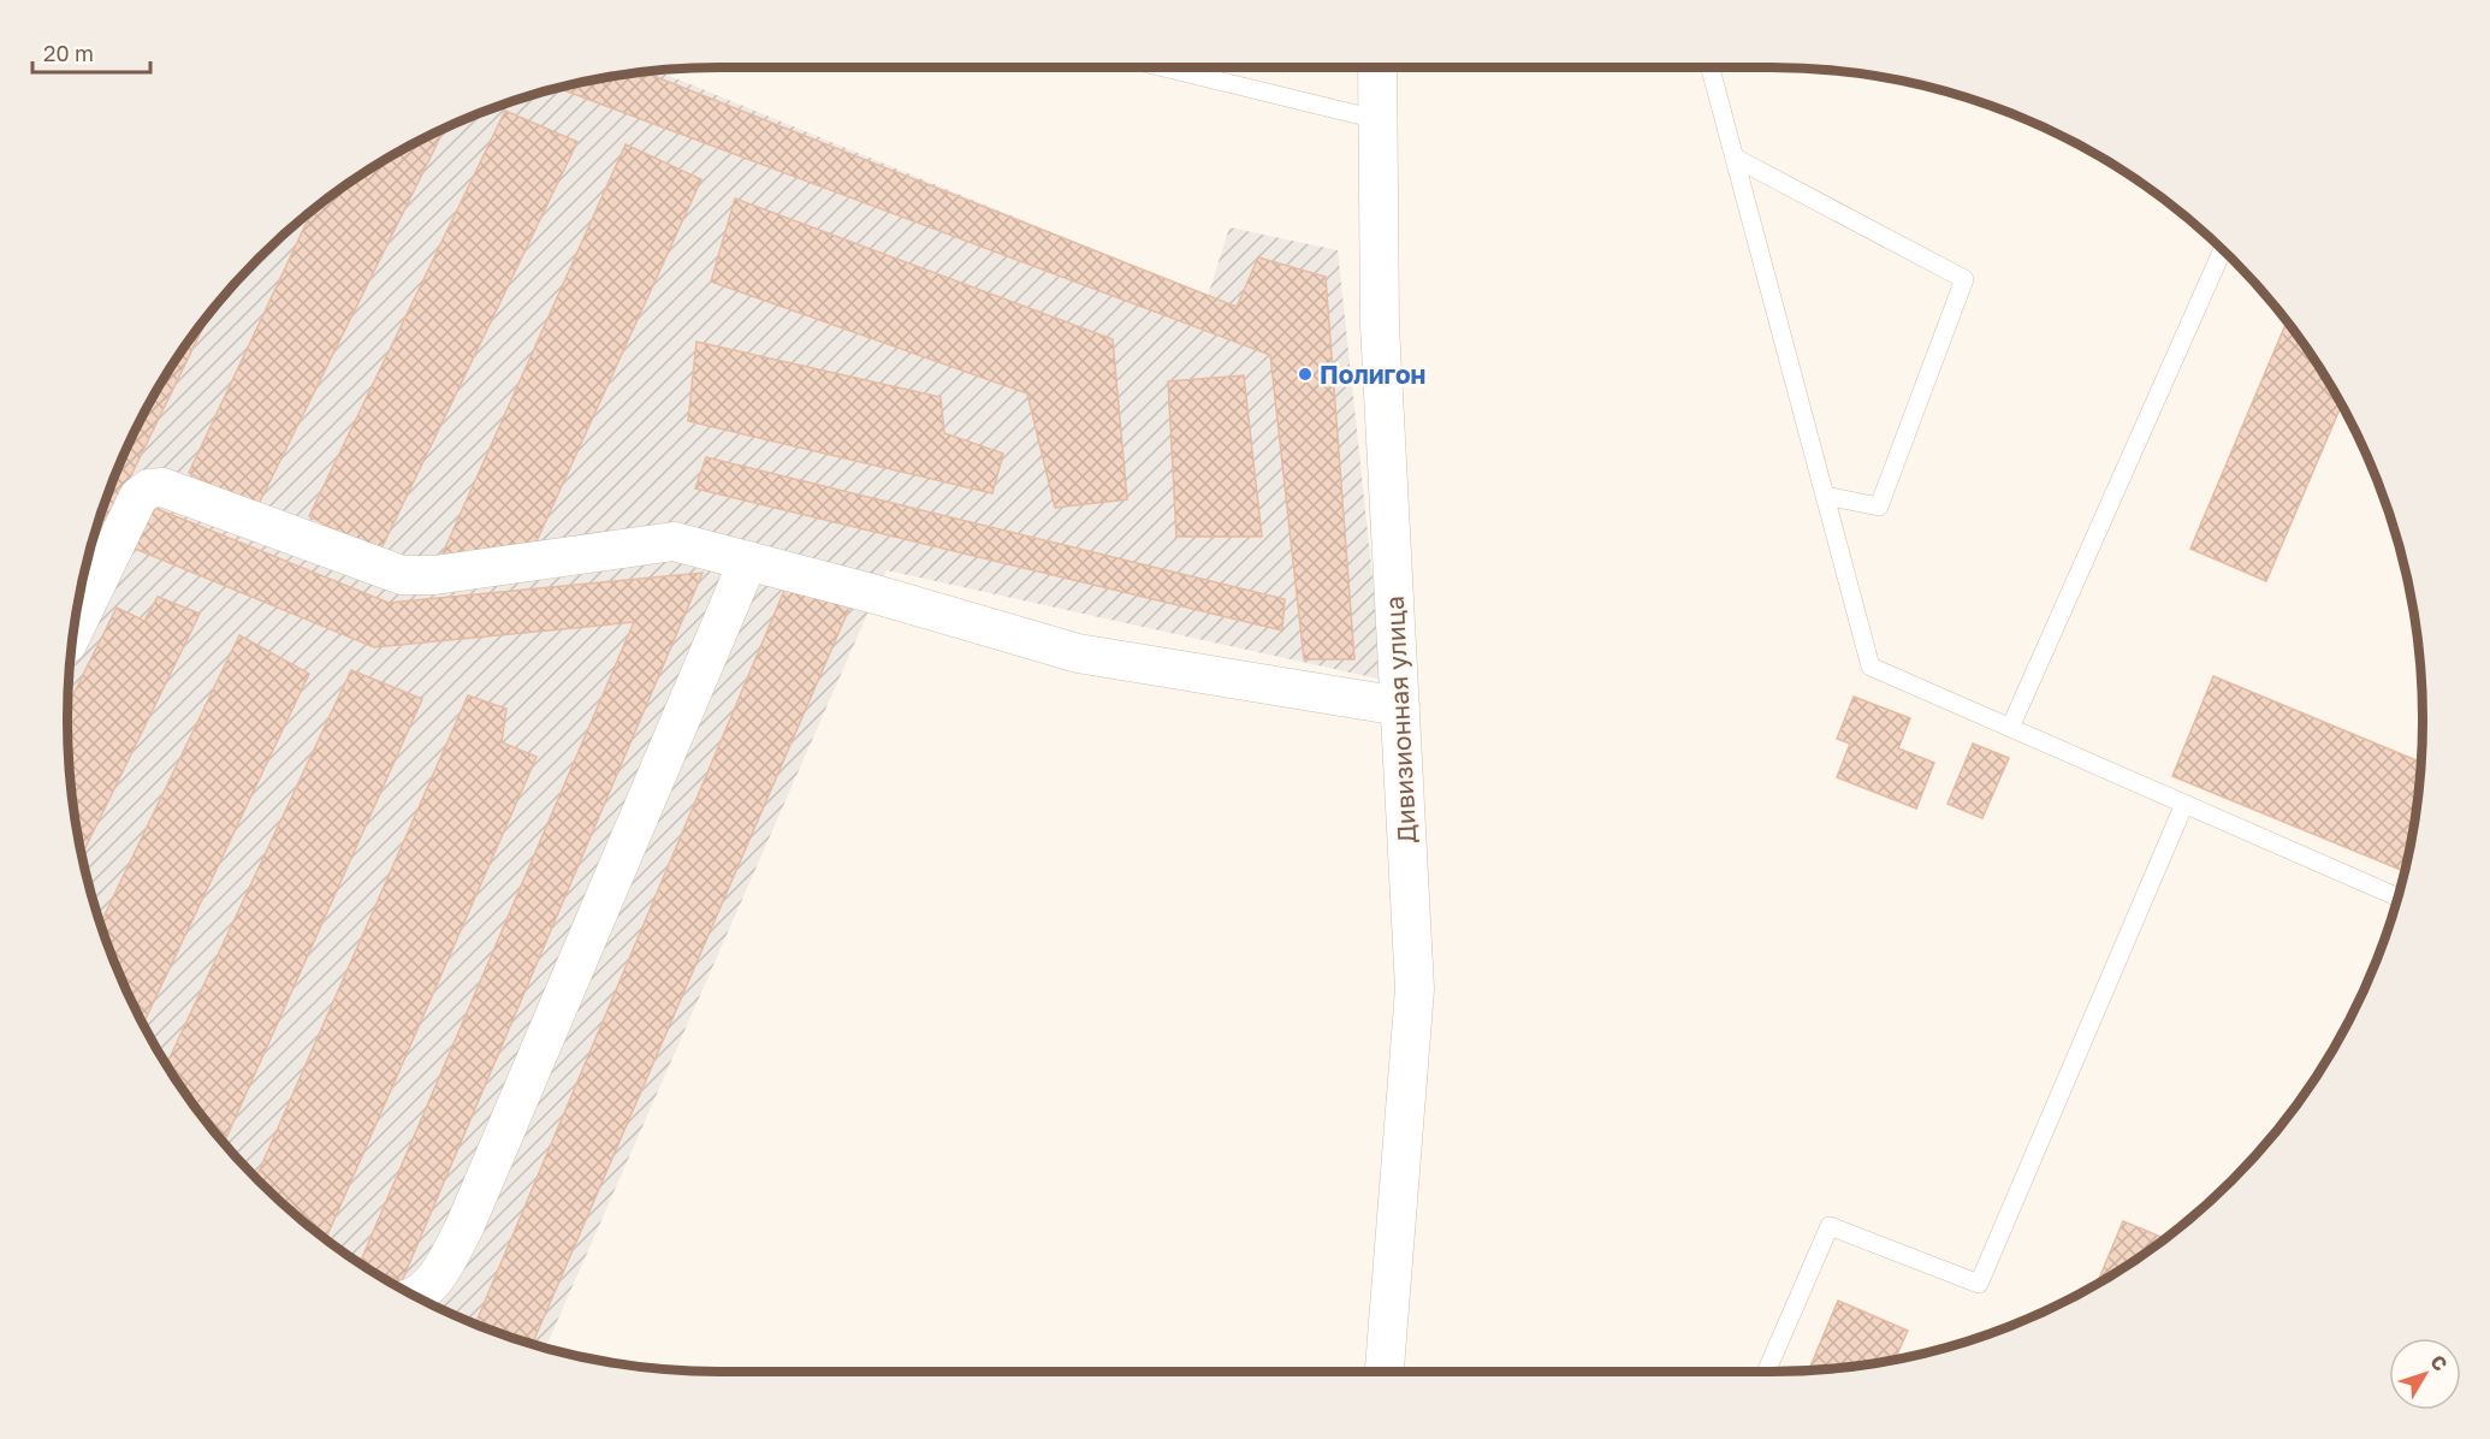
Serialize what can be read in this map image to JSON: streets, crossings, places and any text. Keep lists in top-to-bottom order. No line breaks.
{"streets":{"street":["Дивизионная улица"]},"places":["Полигон"],"scale_bar":"20 m","north":"top right"}
